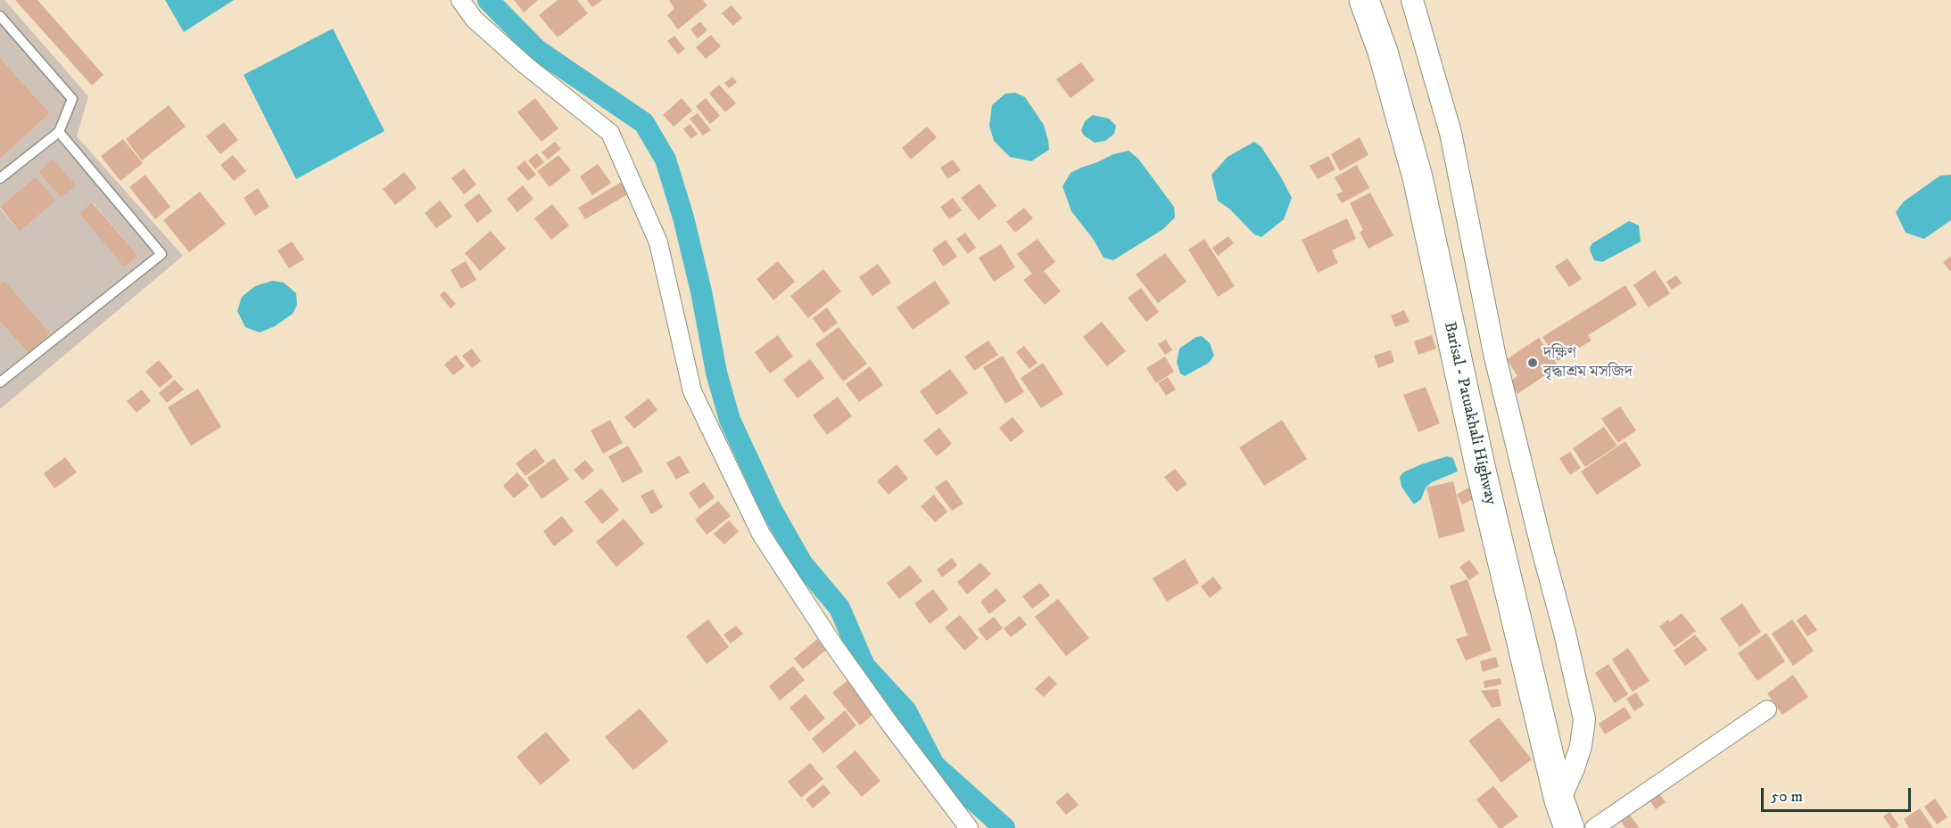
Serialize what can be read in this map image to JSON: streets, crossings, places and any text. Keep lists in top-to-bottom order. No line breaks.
{"streets":{"highway":["Barisal - Patuakhali Highway"]},"places":["দক্ষিণ বৃদ্ধাশ্রম মসজিদ"],"scale_bar":"50 m"}
